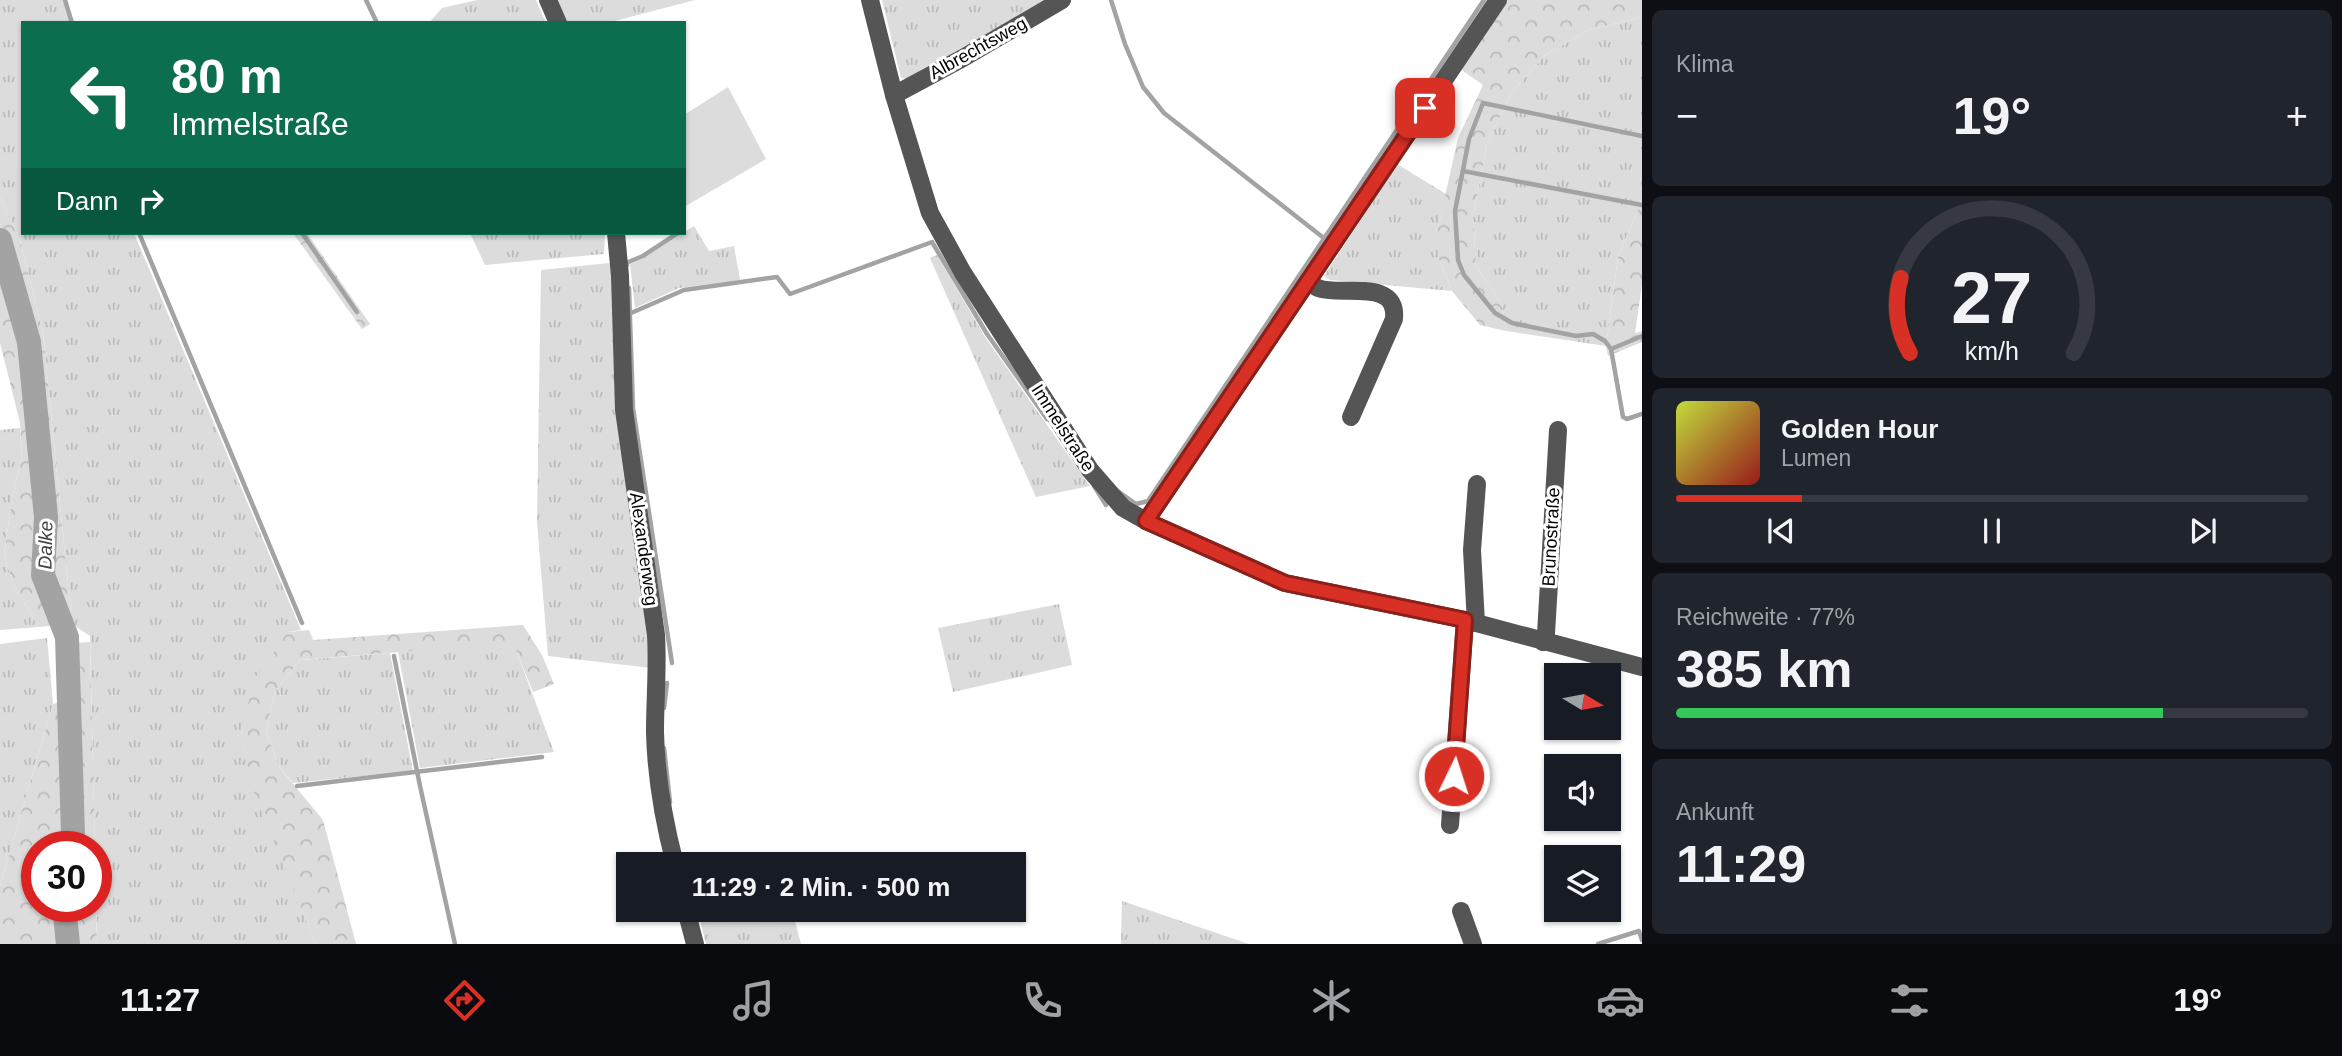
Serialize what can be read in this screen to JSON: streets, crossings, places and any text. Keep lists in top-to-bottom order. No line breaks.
{"streets":{"street":["Albrechtsweg","Immelstraße","Brunostraße","Alexanderweg"]},"crossings":[["Albrechtsweg","Immelstraße"],["Immelstraße","Brunostraße"]],"water":["Dalke"],"north":"right","page":{"tile":["Klima",["Reichweite · 77%","385 km"],["Ankunft","11:29"]],"turn":["80 m","Immelstraße"],"heat":["−","19°","+"],"then":"Dann","song":["Golden Hour","Lumen"],"limit":"30","trip":"11:29 · 2 Min. · 500 m","tabs":["11:27","19°"],"gauge":["27","km/h"]}}
